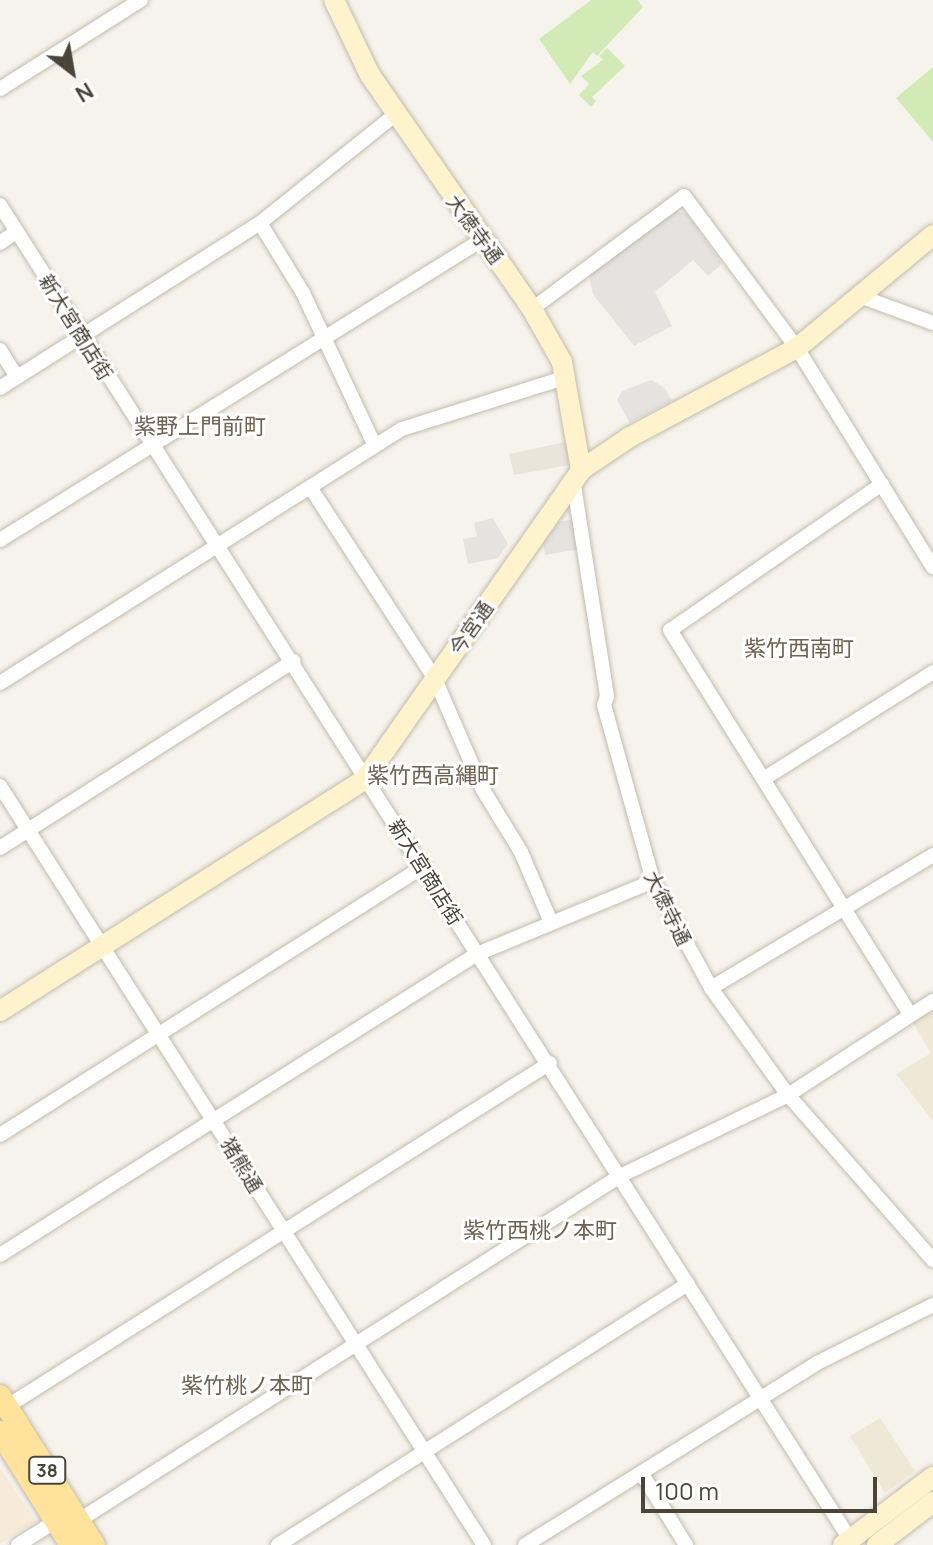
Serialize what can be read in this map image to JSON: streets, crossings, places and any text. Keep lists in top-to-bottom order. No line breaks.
{"streets":{"main road":["38"],"street":["大徳寺通","新大宮商店街","今宮通","猪熊通"]},"crossings":[["大徳寺通","今宮通"],["新大宮商店街","今宮通"],["今宮通","猪熊通"]],"districts":["紫野上門前町","紫竹西南町","紫竹西高縄町","紫竹西桃ノ本町","紫竹桃ノ本町"],"scale_bar":"100 m","north":"bottom right"}
